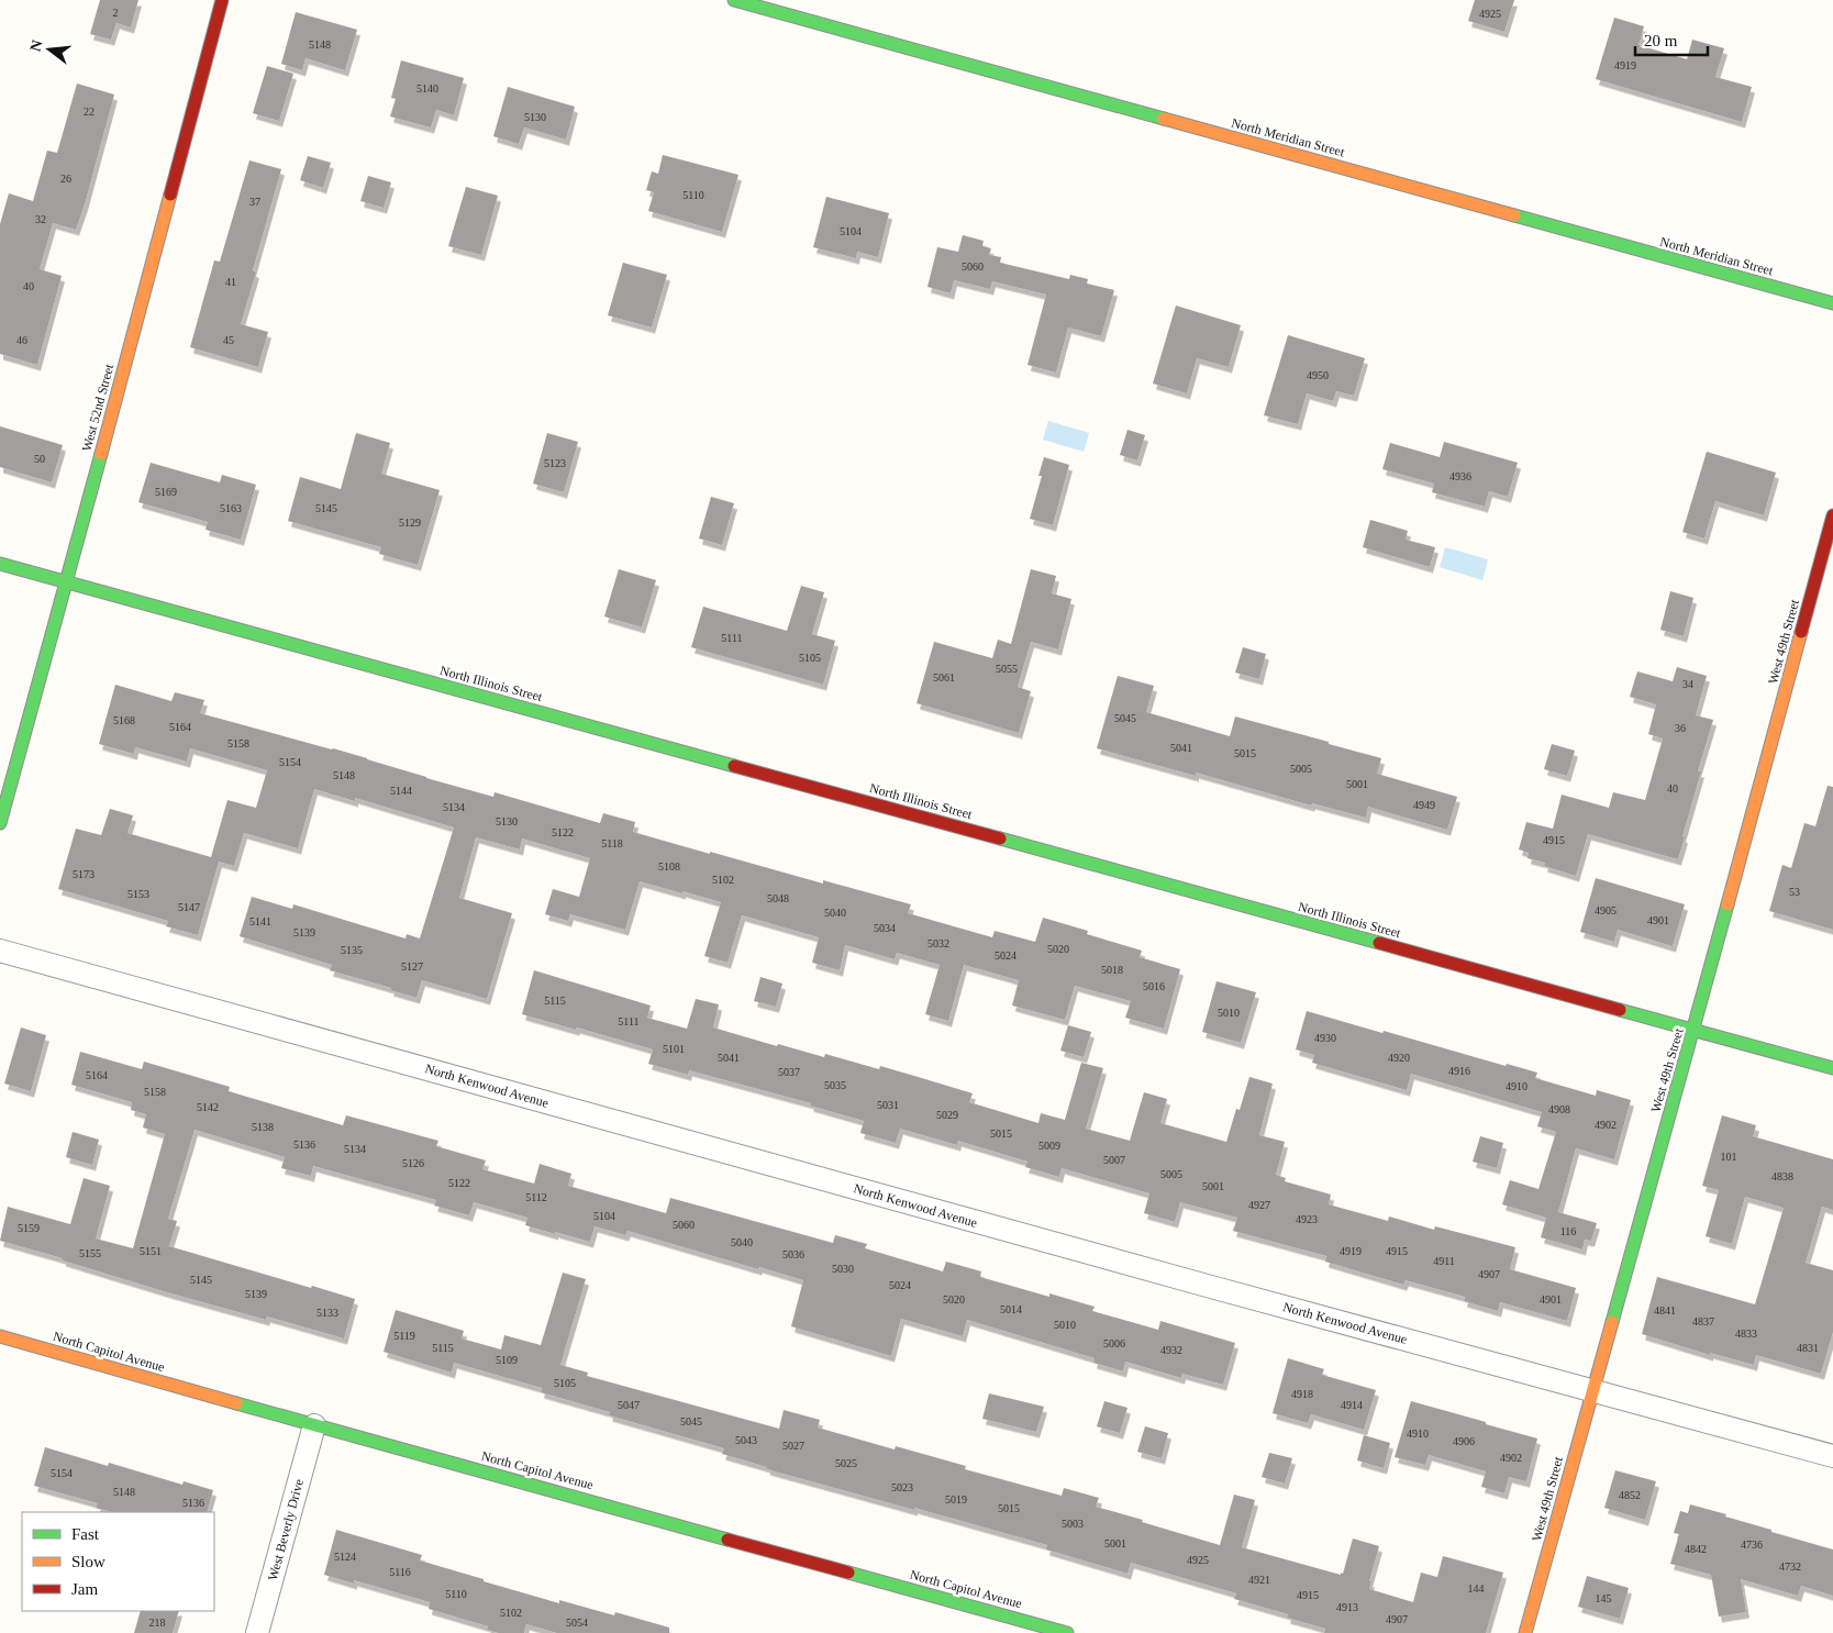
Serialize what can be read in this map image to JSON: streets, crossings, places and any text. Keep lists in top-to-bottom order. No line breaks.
{"streets":{"street":["North Meridian Street","West 52nd Street","West 49th Street","North Illinois Street","North Kenwood Avenue","North Capitol Avenue","West Beverly Drive"]},"crossings":[["West 52nd Street","North Illinois Street"],["West 49th Street","North Illinois Street"],["West 49th Street","North Kenwood Avenue"],["North Capitol Avenue","West Beverly Drive"]],"house_numbers":["2","4925","5148","4919","5140","22","5130","26","5110","37","32","5104","5060","41","40","46","45","4950","50","5123","4936","5169","5163","5145","5129","5111","5105","5055","5061","34","5045","5168","5164","36","5158","5041","5015","5154","5005","5148","5001","40","5144","4949","5134","5130","5122","4915","5118","5108","5173","5102","53","5153","5048","5147","4905","5040","4901","5141","5034","5139","5032","5020","5135","5024","5127","5018","5016","5115","5010","5111","4930","5101","5041","4920","4916","5037","5164","5035","4910","5158","5031","5142","4908","5029","4902","5138","5015","5136","5009","5134","101","5007","5126","5005","4838","5122","5001","5112","4927","5104","4923","5060","5159","116","5040","5151","4919","4915","5155","5036","4911","5030","4907","5145","5024","5139","5020","4901","5014","4841","5133","4837","5010","4833","5119","5006","5115","4831","4932","5109","5105","4918","5047","4914","5045","4910","5043","4906","5027","4902","5025","5154","5023","5148","4852","5019","5136","5015","5003","5001","4736","4842","5124","4925","4732","5116","4921","144","5110","4915","145","4913","5102","4907","218","5054"],"legend":["Fast","Slow","Jam"],"scale_bar":"20 m","north":"left"}
